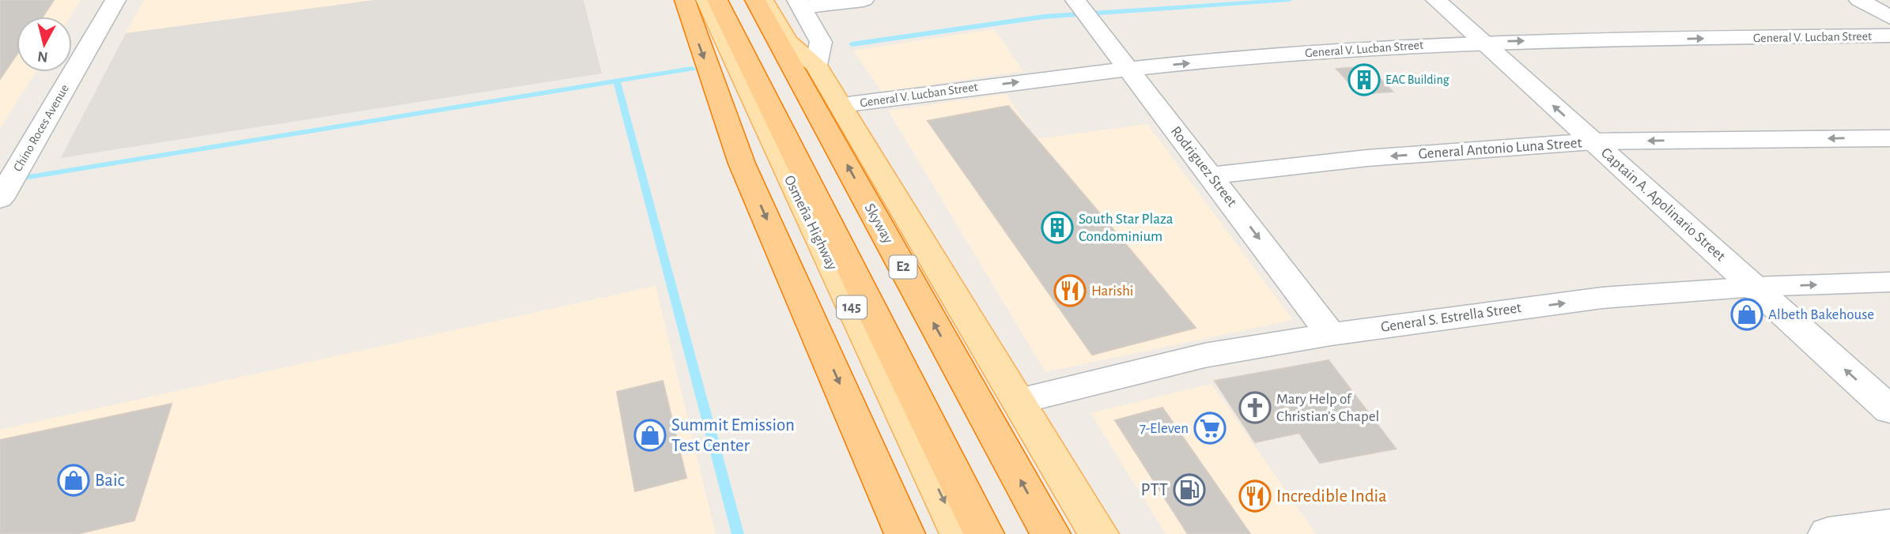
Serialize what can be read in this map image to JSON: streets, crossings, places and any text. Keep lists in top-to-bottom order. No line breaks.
{"streets":{"highway":["Skyway","E2"],"main road":["Osmeña Highway","145"],"street":["General V. Lucban Street","Chino Roces Avenue","General Antonio Luna Street","Rodriguez Street","Captain A. Apolinario Street","General S. Estrella Street"]},"crossings":[["General V. Lucban Street","Rodriguez Street"],["General V. Lucban Street","Captain A. Apolinario Street"],["General Antonio Luna Street","Rodriguez Street"],["General Antonio Luna Street","Captain A. Apolinario Street"],["Rodriguez Street","General S. Estrella Street"],["Captain A. Apolinario Street","General S. Estrella Street"]],"one_way":["General V. Lucban Street","General Antonio Luna Street","Rodriguez Street","Captain A. Apolinario Street","General S. Estrella Street"],"places":{"building":["EAC Building","South Star Plaza Condominium"],"restaurant":["Harishi","Incredible India"],"shop":["Albeth Bakehouse","Summit Emission Test Center","Baic"],"church":["Mary Help of Christian's Chapel"],"supermarket":["7-Eleven"],"fuel station":["PTT"]},"north":"bottom"}
